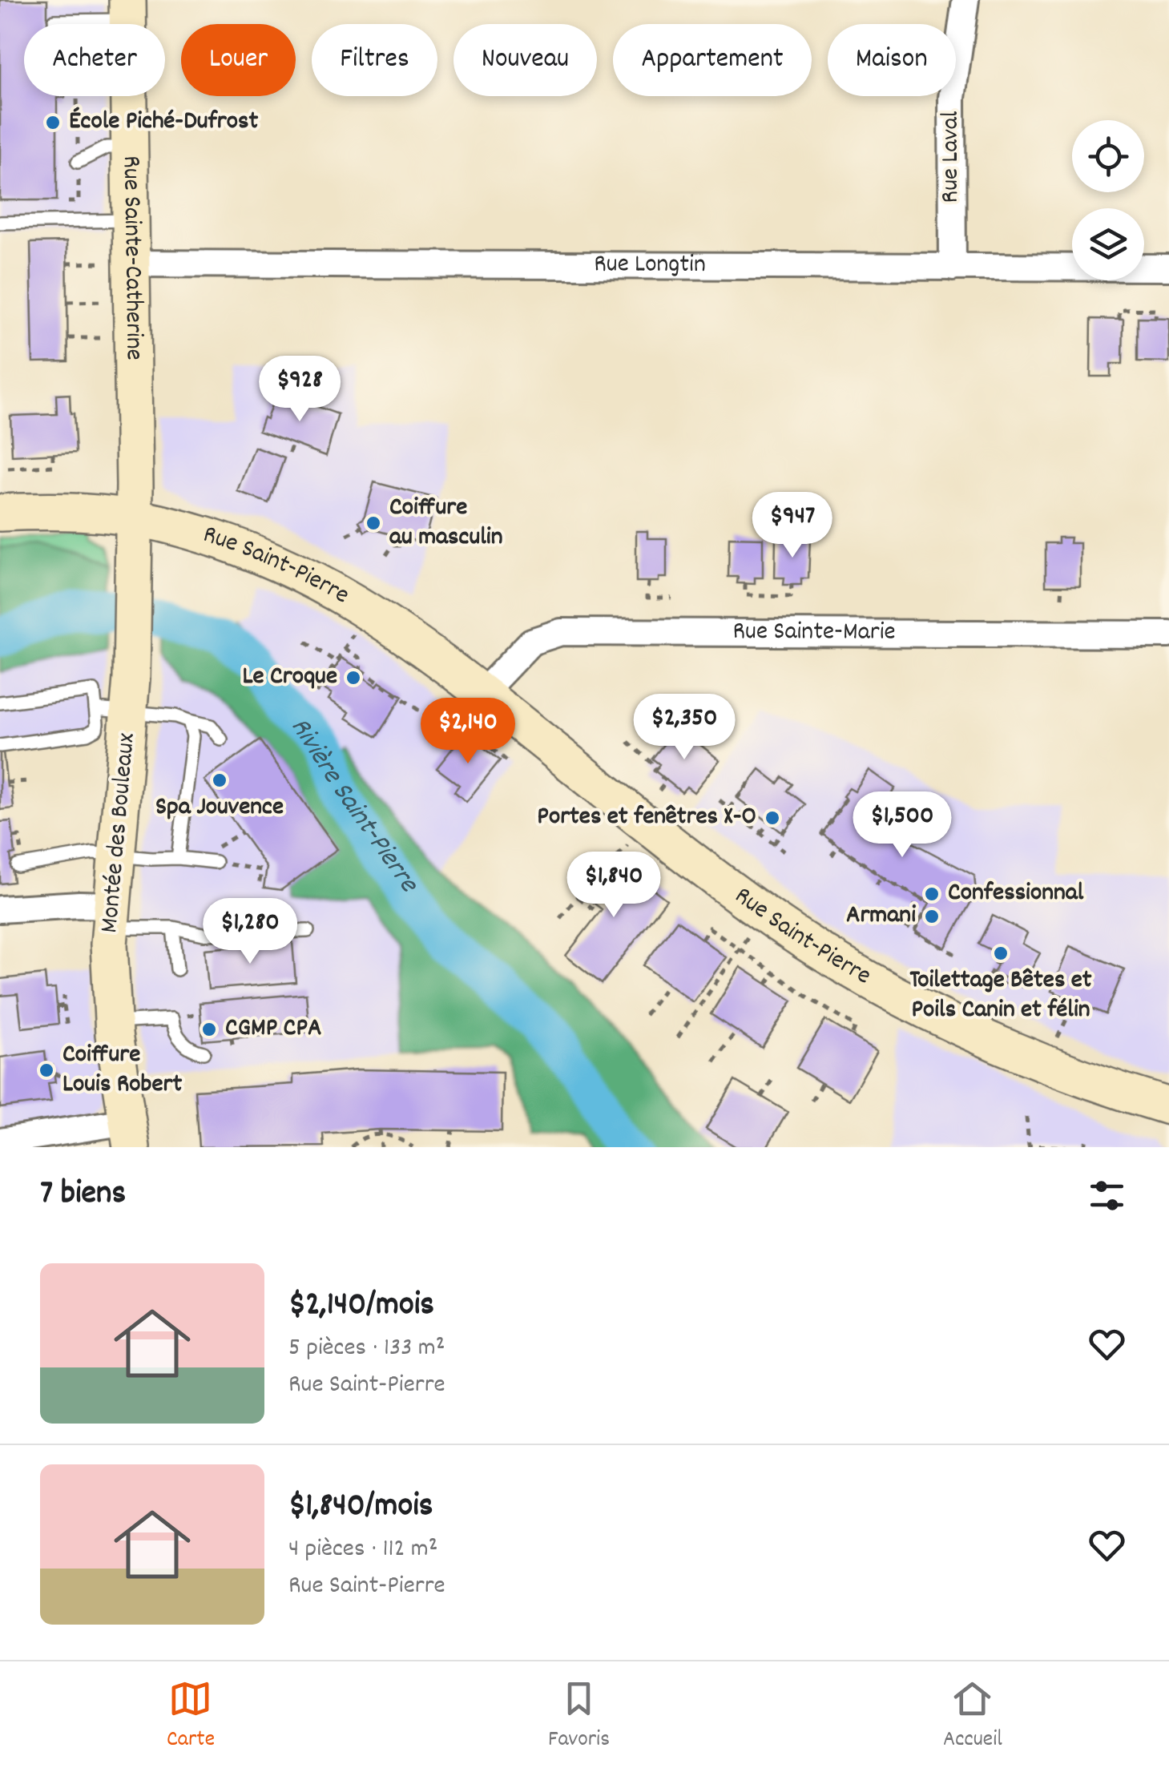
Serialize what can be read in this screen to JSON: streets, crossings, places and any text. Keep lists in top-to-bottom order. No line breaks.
{"streets":{"main road":["Rue Sainte-Catherine","Rue Saint-Pierre","Montée des Bouleaux"],"street":["Rue Laval","Rue Longtin","Rue Sainte-Marie"]},"crossings":[["Rue Laval","Rue Longtin"],["Rue Sainte-Catherine","Rue Longtin"],["Rue Sainte-Catherine","Rue Saint-Pierre"],["Rue Sainte-Catherine","Montée des Bouleaux"],["Rue Saint-Pierre","Rue Sainte-Marie"],["Rue Saint-Pierre","Montée des Bouleaux"]],"water":["Rivière Saint-Pierre"],"places":["École Piché-Dufrost","Coiffure au masculin","Le Croque","Spa Jouvence","Portes et fenêtres X-O","Confessionnal","Armani","Toilettage Bêtes et Poils Canin et félin","CGMP CPA","Coiffure Louis Robert"],"page":{"chip":["Acheter","Louer","Filtres","Nouveau","Appartement","Maison"],"price":["$928","$947","$2,350","$2,140","$1,500","$1,840","$1,280"],"heading":"7 biens","list":[{"name":"$2,140/mois","note":"5 pièces · 133 m² · Rue Saint-Pierre"},{"name":"$1,840/mois","note":"4 pièces · 112 m² · Rue Saint-Pierre"}],"tabs":["Carte","Favoris","Accueil"]}}
